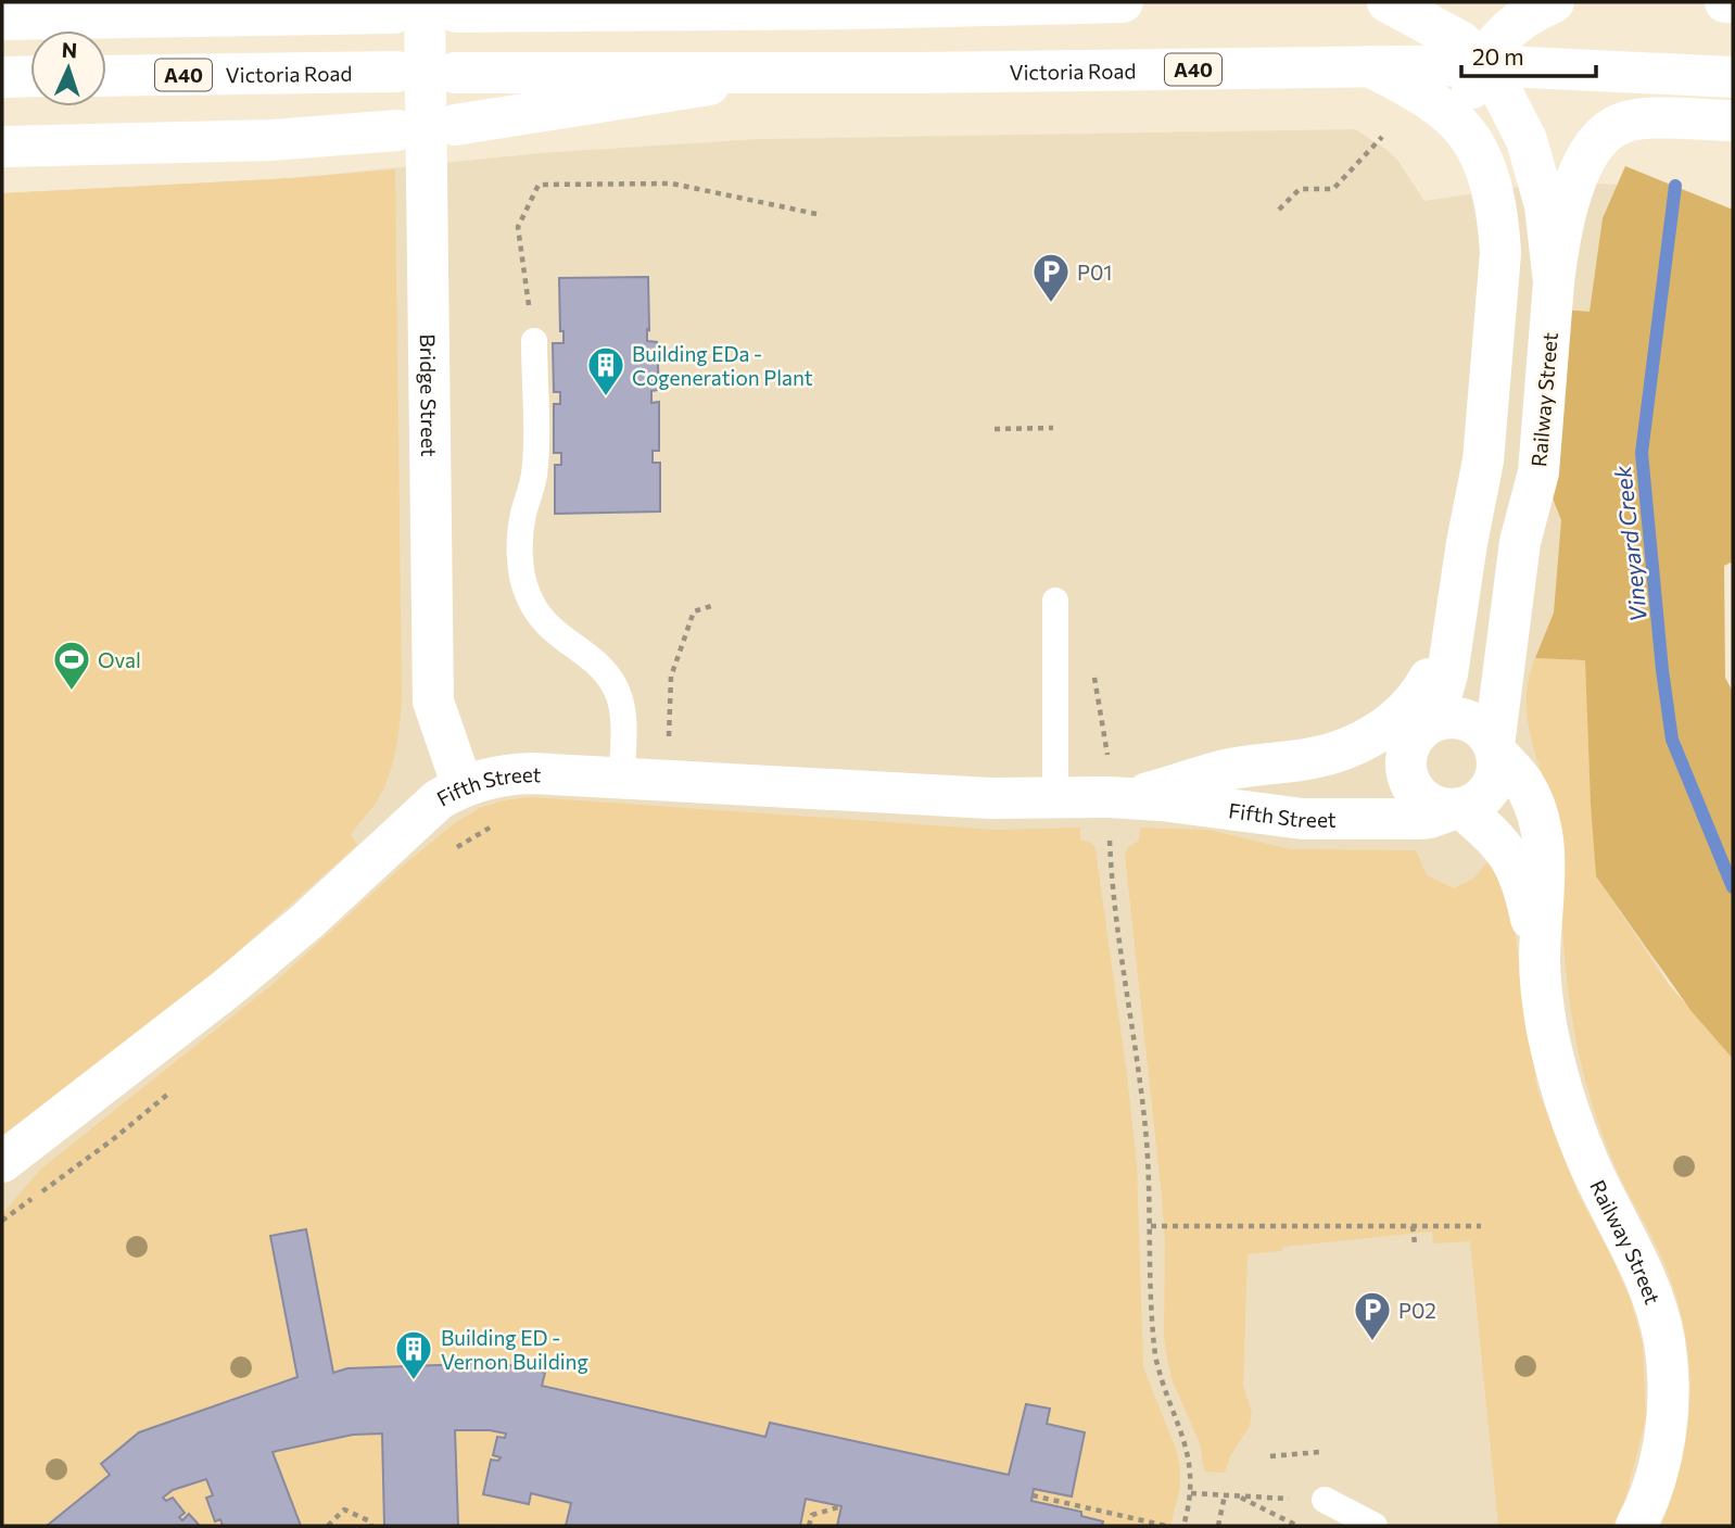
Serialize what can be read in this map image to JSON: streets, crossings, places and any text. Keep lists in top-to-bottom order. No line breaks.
{"streets":{"main road":["A40","Victoria Road","Bridge Street","Railway Street","Fifth Street"]},"crossings":[["Victoria Road","Railway Street"],["Bridge Street","Fifth Street"],["Railway Street","Fifth Street"]],"water":["Vineyard Creek"],"places":{"parking":["P01","P02"],"building":["Building EDa - Cogeneration Plant","Building ED - Vernon Building"],"sports":["Oval"]},"scale_bar":"20 m","north":"top"}
